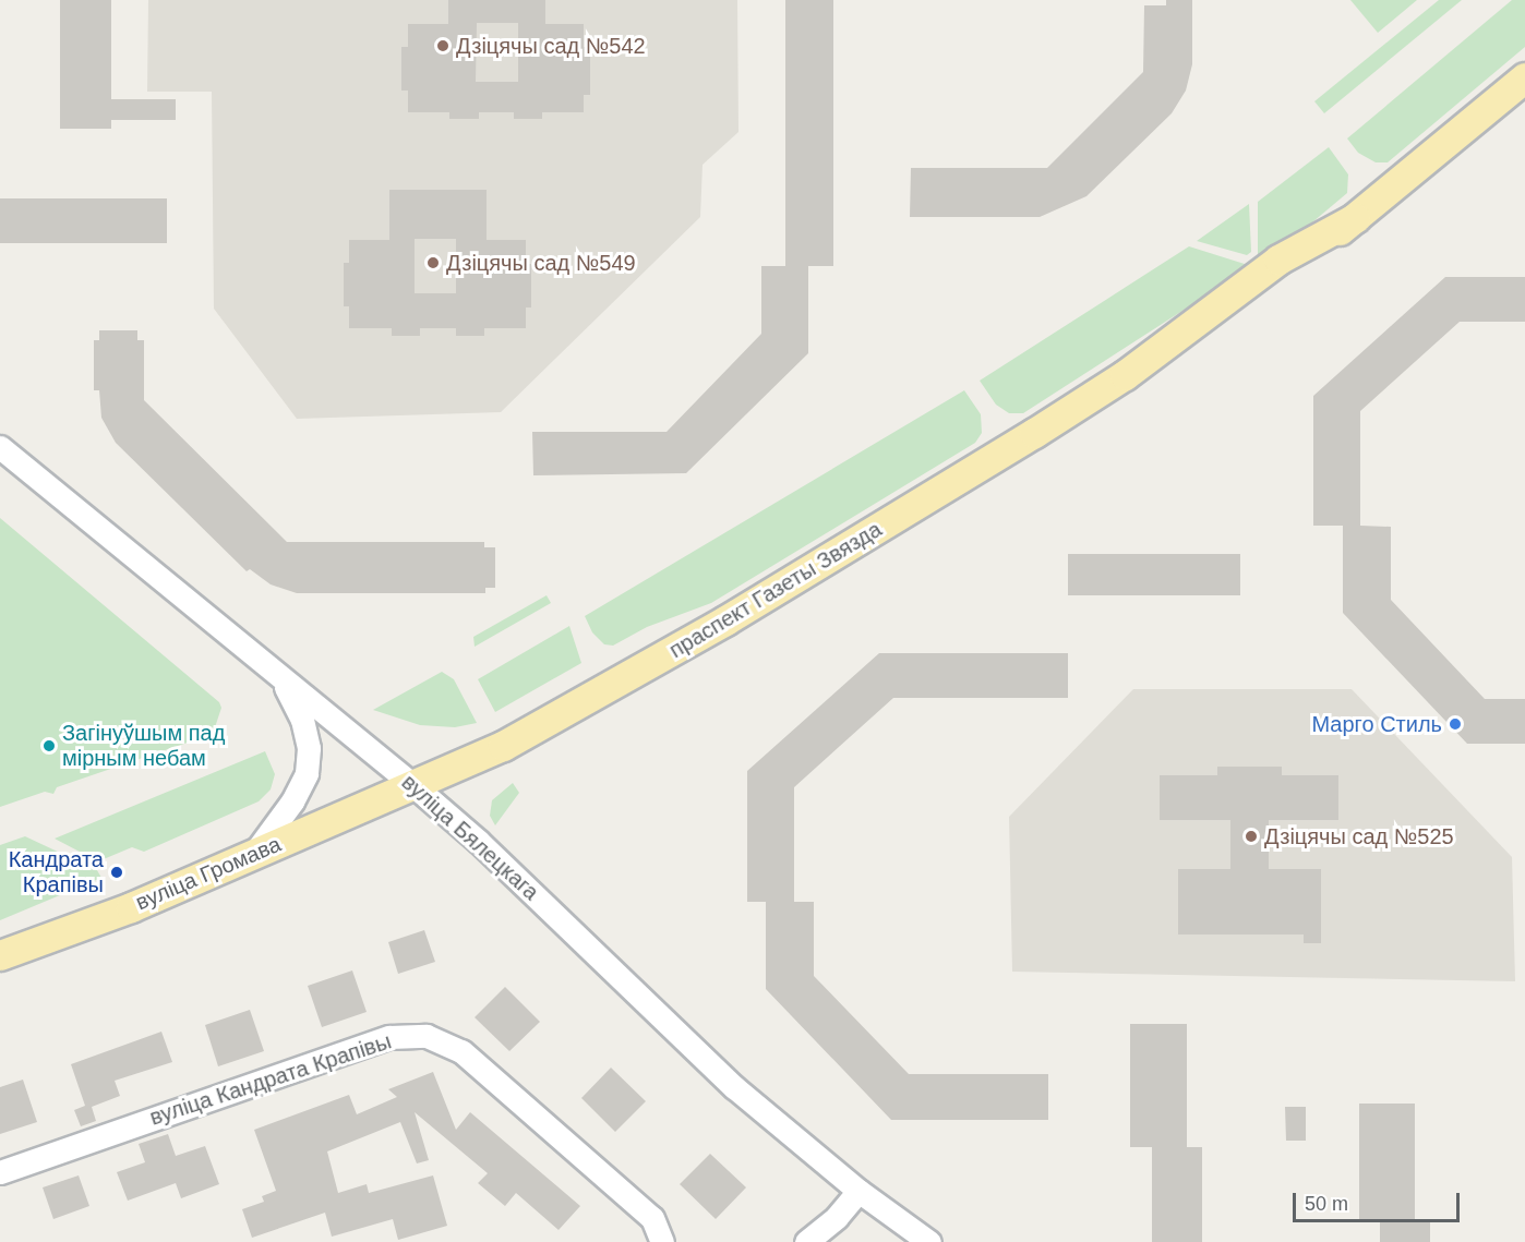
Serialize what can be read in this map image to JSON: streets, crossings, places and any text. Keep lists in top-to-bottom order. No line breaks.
{"streets":{"main road":["праспект Газеты Звязда","вуліца Громава"],"street":["вуліца Бялецкага","вуліца Кандрата Крапівы"]},"crossings":[["праспект Газеты Звязда","вуліца Бялецкага"],["праспект Газеты Звязда","вуліца Громава"],["вуліца Бялецкага","вуліца Громава"]],"places":["Дзіцячы сад №542","Дзіцячы сад №549","Марго Стиль","Загінуўшым пад мірным небам","Дзіцячы сад №525","Кандрата Крапівы"],"scale_bar":"50 m"}
